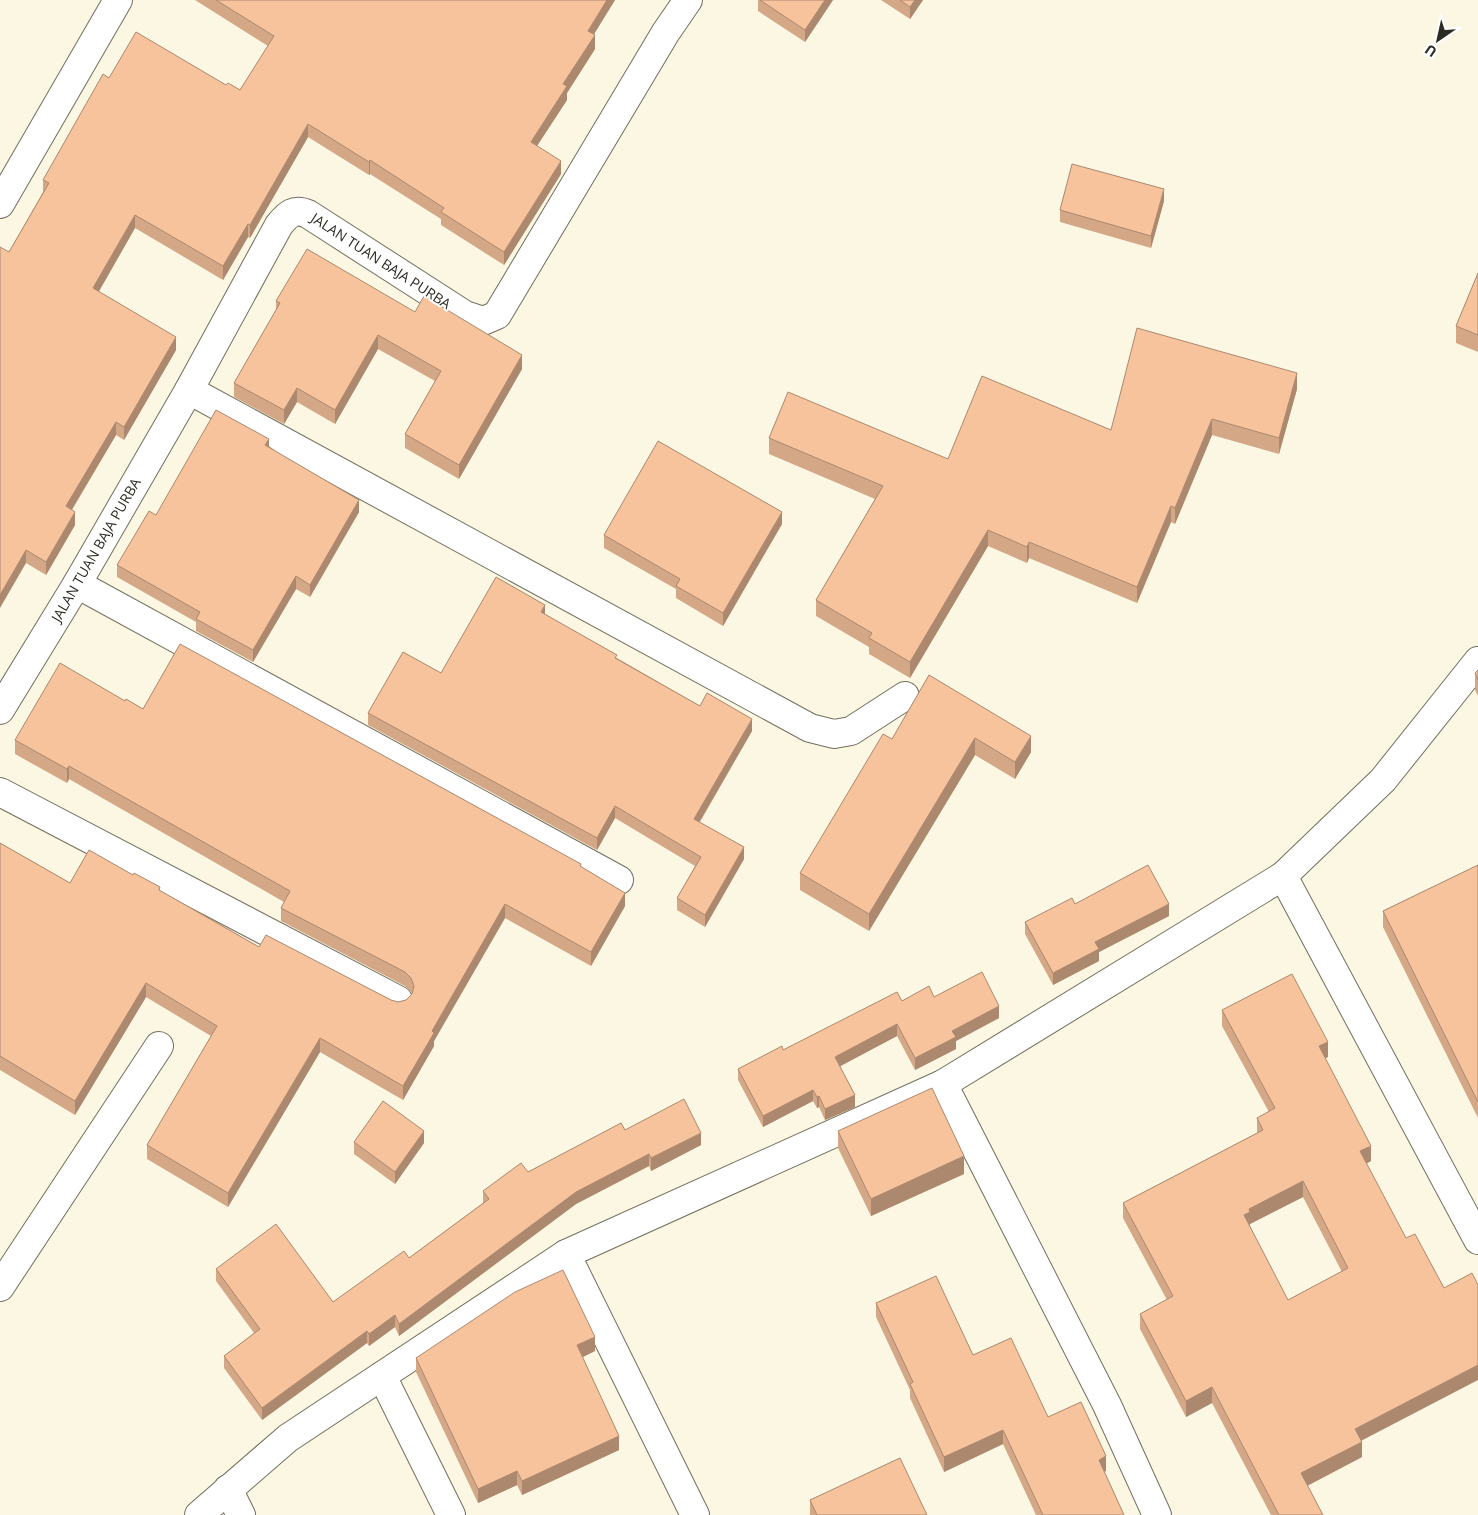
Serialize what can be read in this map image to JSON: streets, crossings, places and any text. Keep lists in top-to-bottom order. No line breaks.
{"streets":{"street":["JALAN TUAN BAJA PURBA"]},"north":"bottom left"}
